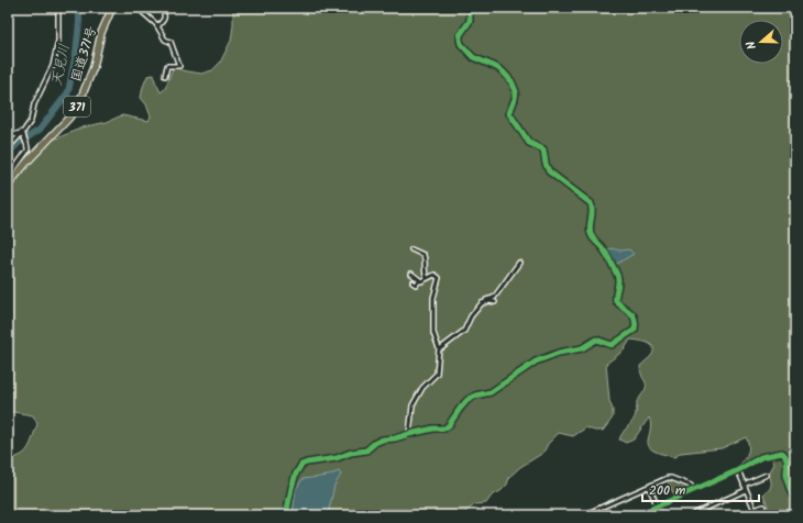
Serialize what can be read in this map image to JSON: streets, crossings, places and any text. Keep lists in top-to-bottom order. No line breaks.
{"streets":{"highway":["国道371号","371"]},"water":["天見川"],"scale_bar":"200 m","north":"left"}
